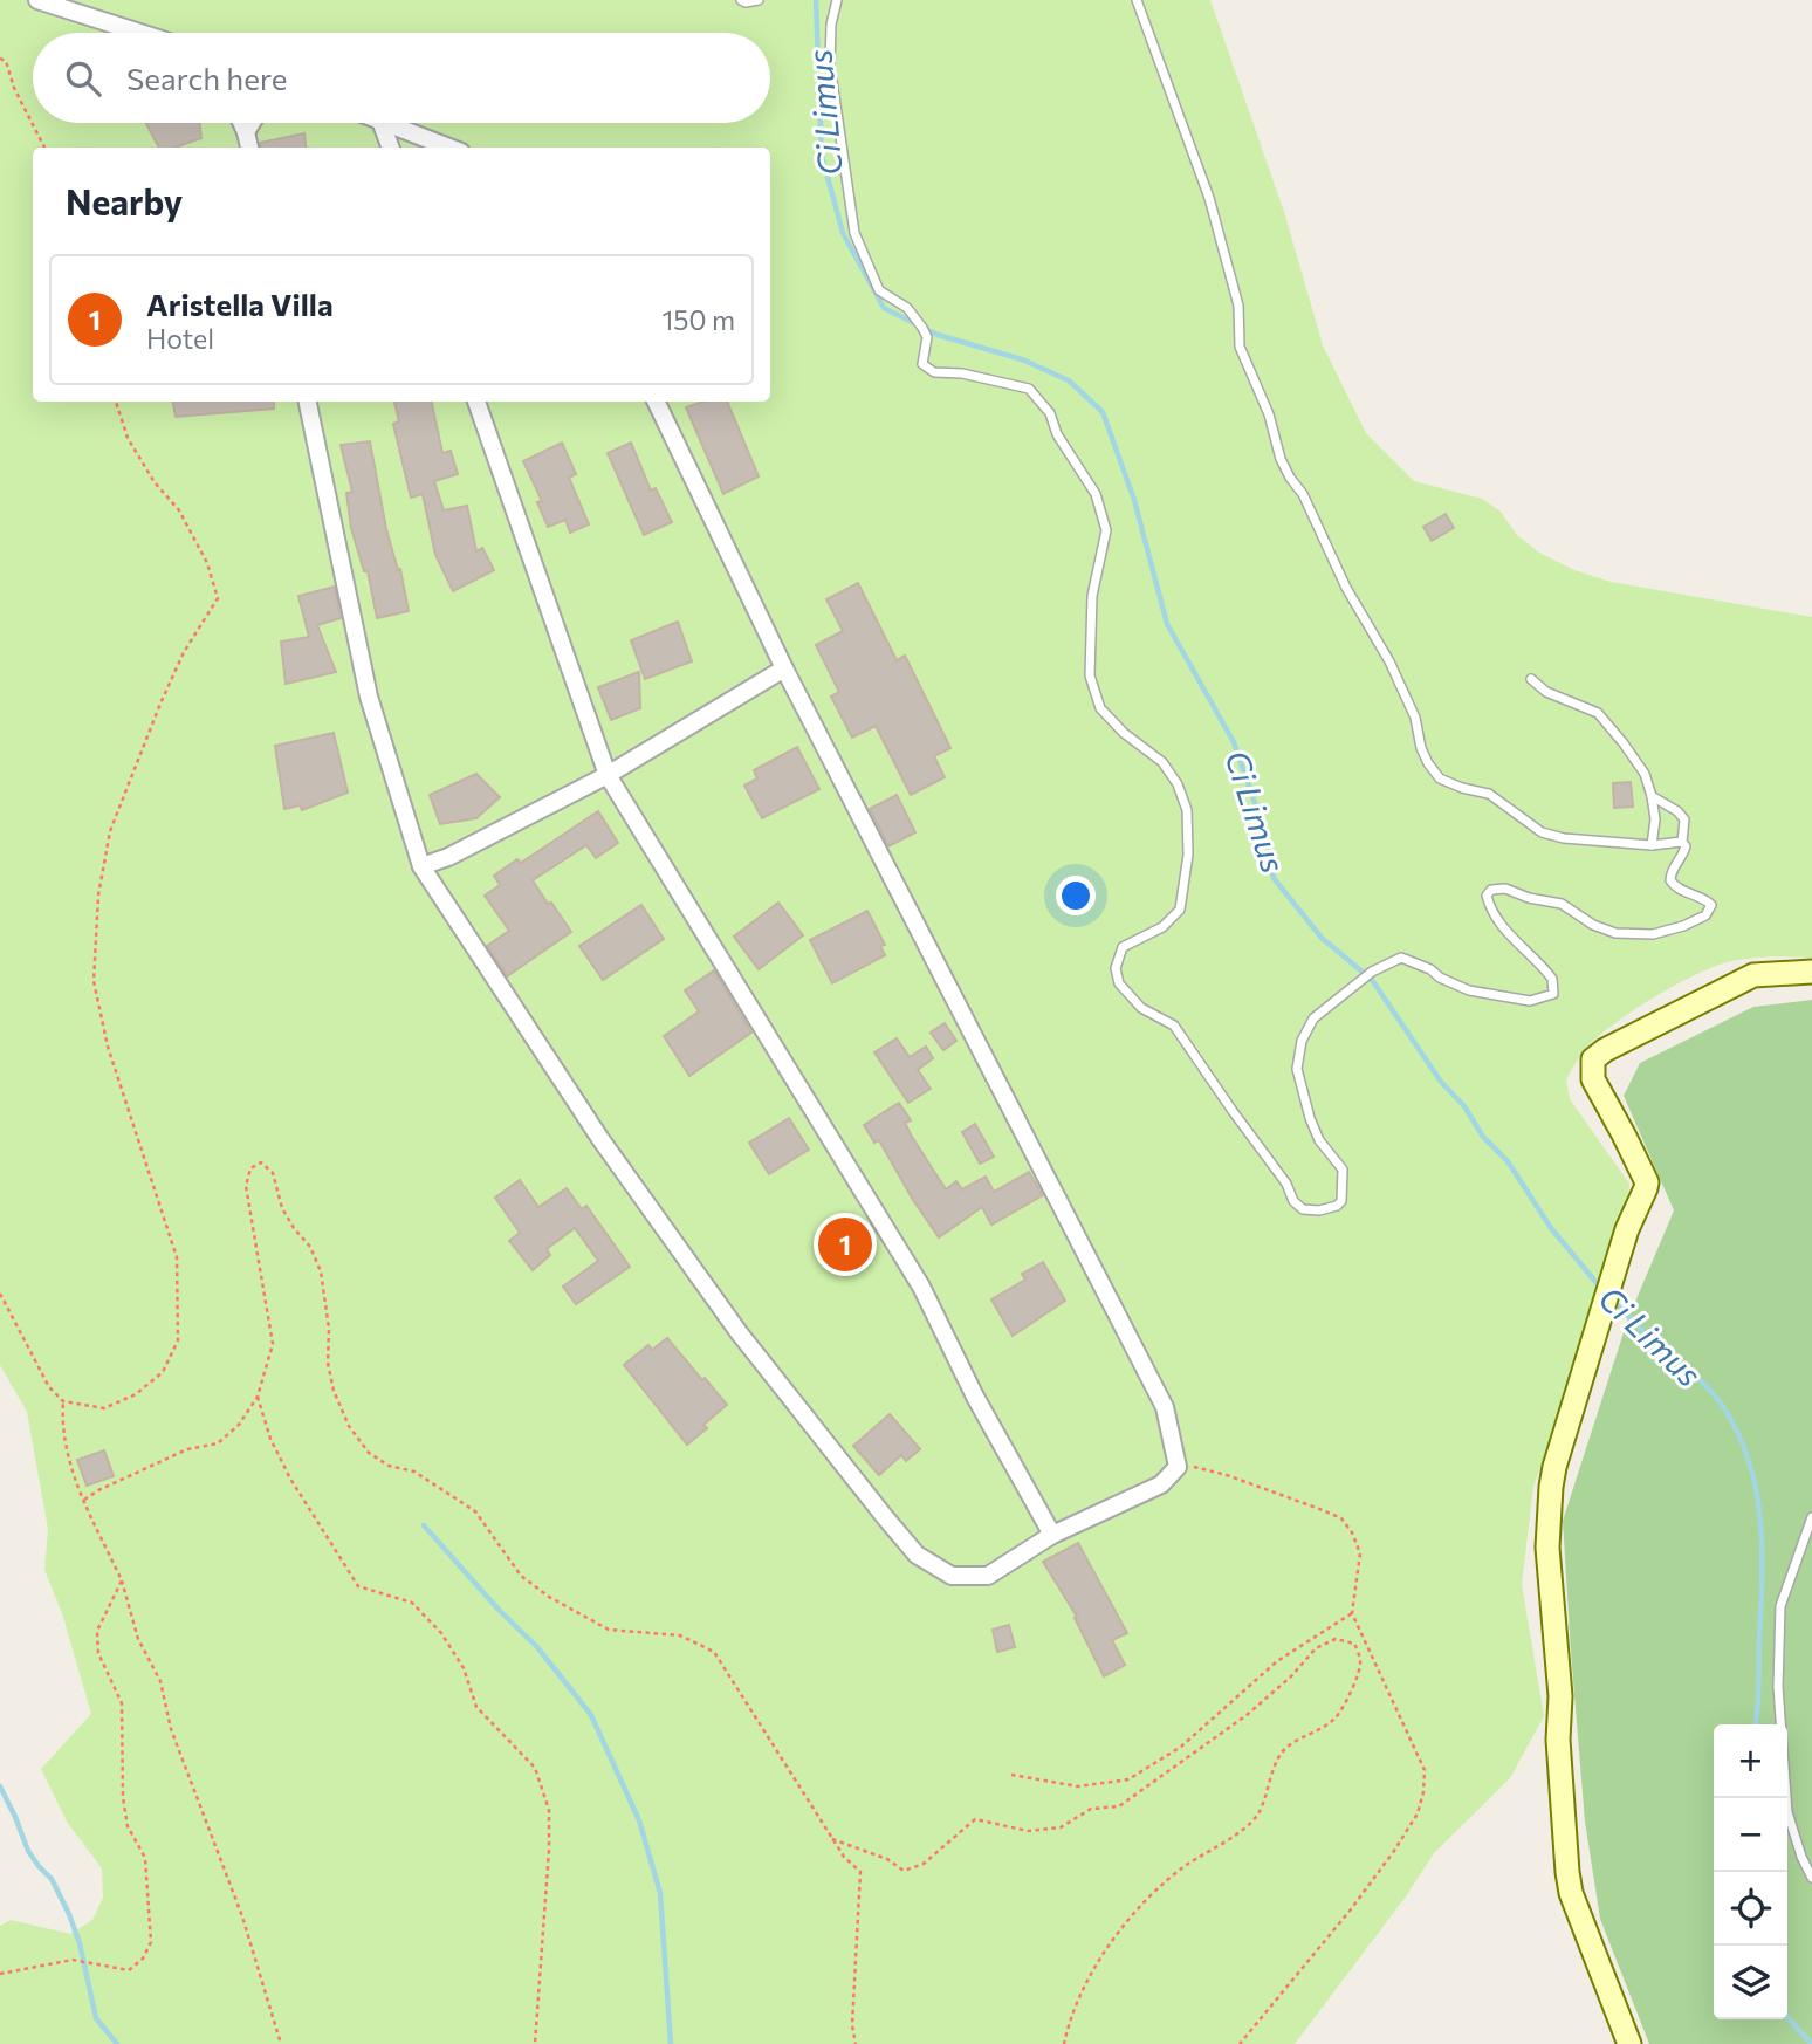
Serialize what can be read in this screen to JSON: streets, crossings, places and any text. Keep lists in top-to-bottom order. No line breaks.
{"water":["Ci Limus"],"page":{"search":"Search here","heading":"Nearby","list":[{"mark":"1","name":"Aristella Villa","note":"Hotel","value":"150 m"}],"pins":"1","map_buttons":["+","−"]}}
